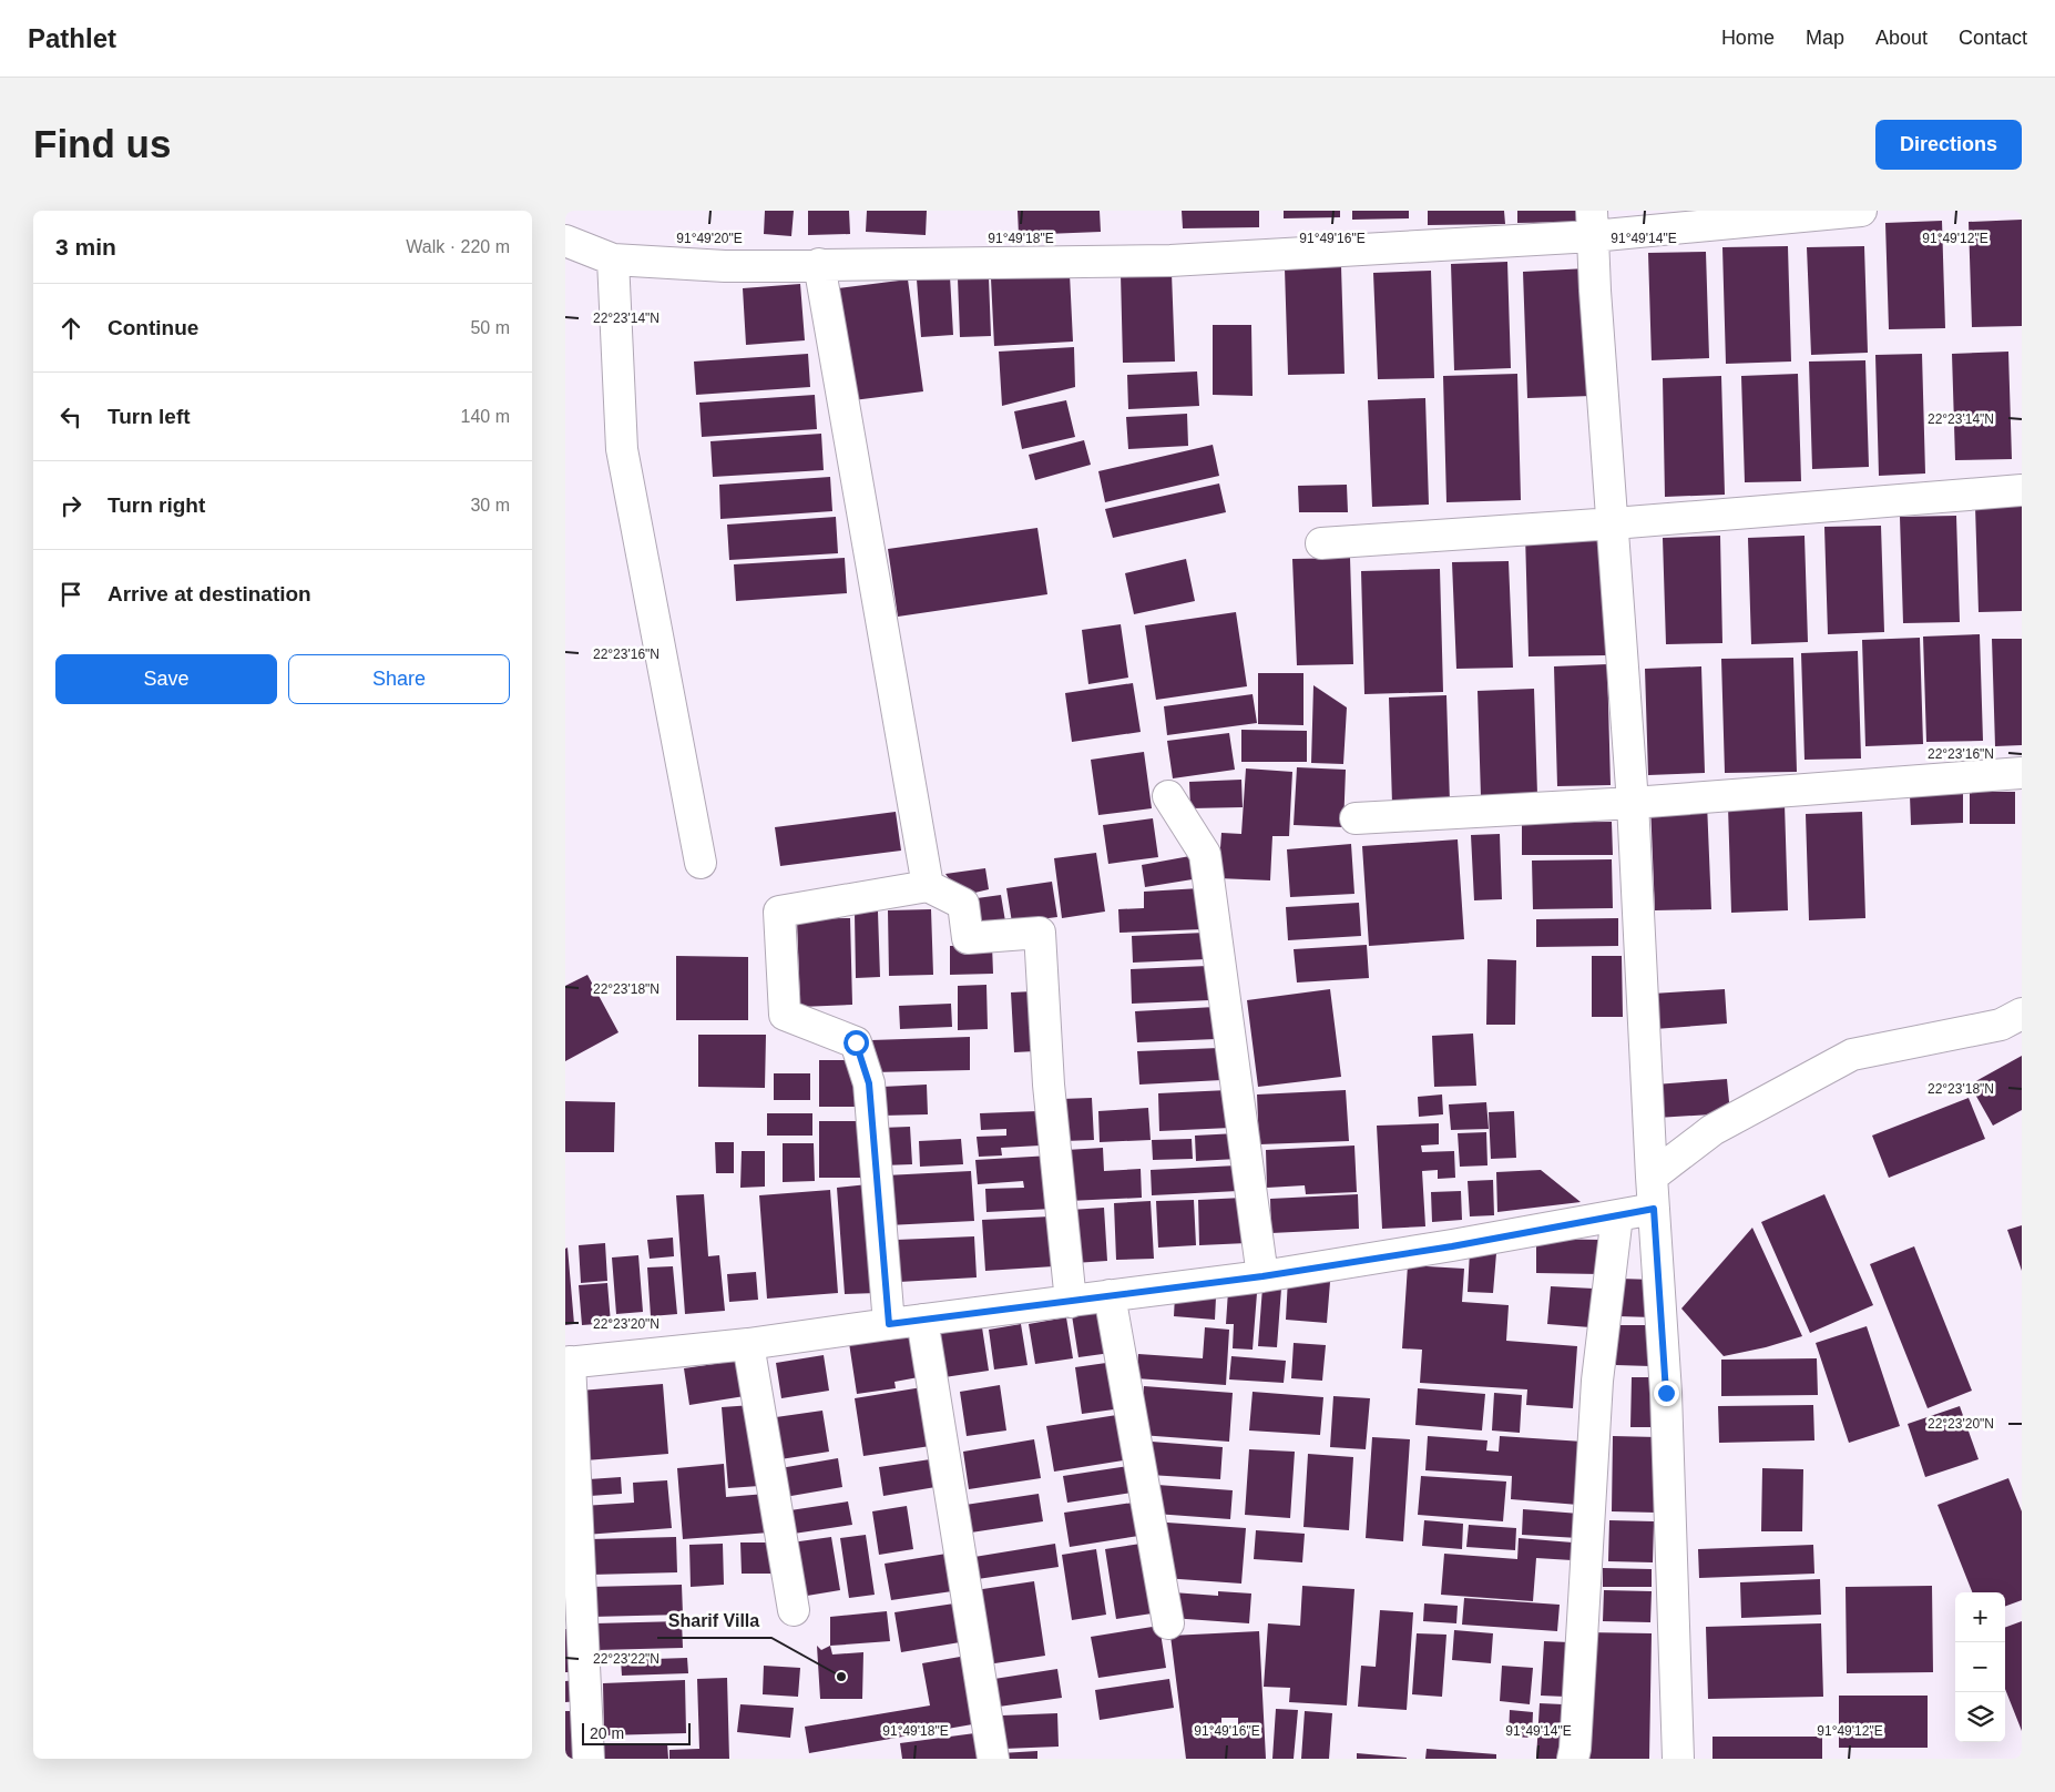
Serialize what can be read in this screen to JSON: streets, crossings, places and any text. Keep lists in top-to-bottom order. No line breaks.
{"places":["Sharif Villa"],"scale_bar":"20 m","page":{"header":"Pathlet","nav":["Home","Map","About","Contact"],"buttons":["Directions",["Save","Share"]],"title":"Find us","heading":["3 min","Walk · 220 m"],"list":[["Continue","50 m"],["Turn left","140 m"],["Turn right","30 m"],"Arrive at destination"],"map_buttons":["+","−"],"scale":"20 m"},"coordinates":["91°49'20\"E","91°49'18\"E","91°49'16\"E","91°49'14\"E","91°49'12\"E","22°23'14\"N","22°23'16\"N","22°23'18\"N","22°23'20\"N","22°23'22\"N"]}
